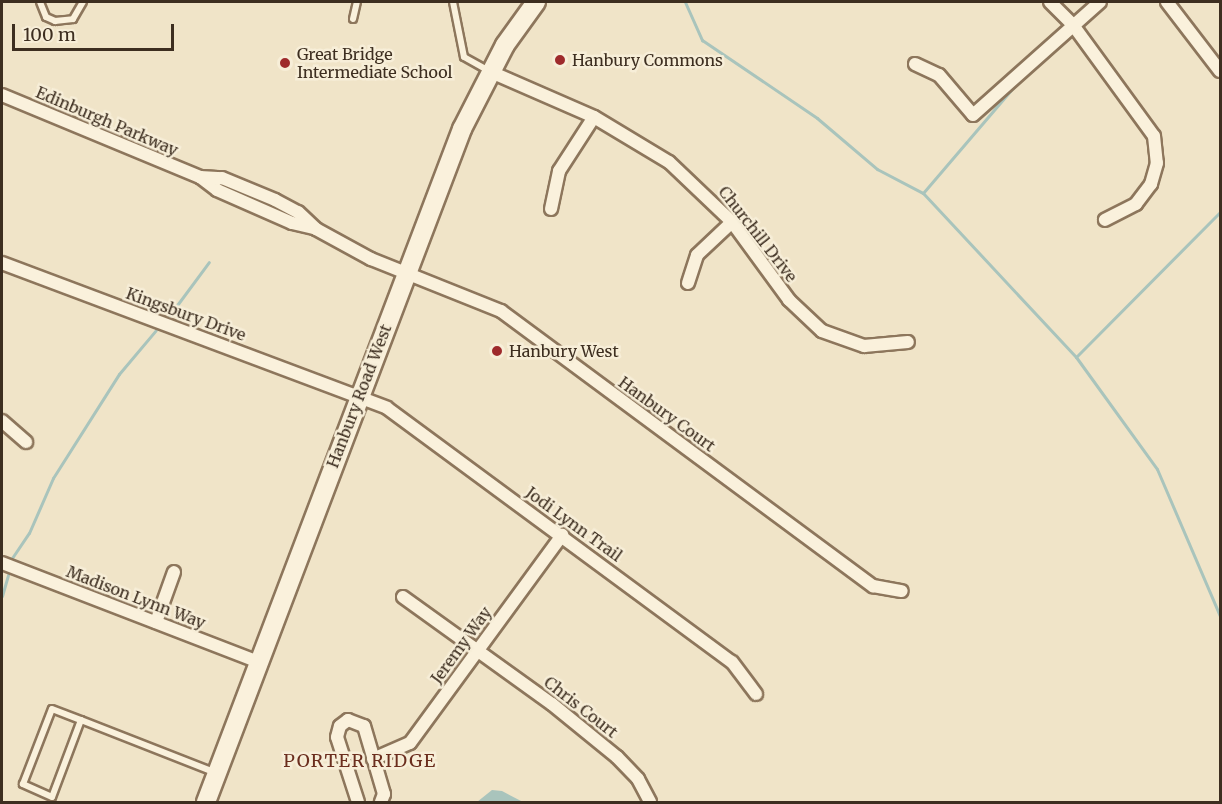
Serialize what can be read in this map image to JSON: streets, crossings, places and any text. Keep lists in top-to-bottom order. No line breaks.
{"streets":{"main road":["Hanbury Road West"],"street":["Edinburgh Parkway","Churchill Drive","Kingsbury Drive","Hanbury Court","Jodi Lynn Trail","Madison Lynn Way","Jeremy Way","Chris Court"]},"crossings":[["Edinburgh Parkway","Hanbury Road West"],["Edinburgh Parkway","Hanbury Court"],["Churchill Drive","Hanbury Road West"],["Kingsbury Drive","Hanbury Road West"],["Kingsbury Drive","Jodi Lynn Trail"],["Hanbury Road West","Hanbury Court"],["Hanbury Road West","Jodi Lynn Trail"],["Hanbury Road West","Madison Lynn Way"],["Jodi Lynn Trail","Jeremy Way"],["Jeremy Way","Chris Court"]],"districts":["PORTER RIDGE"],"places":["Hanbury Commons","Great Bridge Intermediate School","Hanbury West"],"scale_bar":"100 m"}
